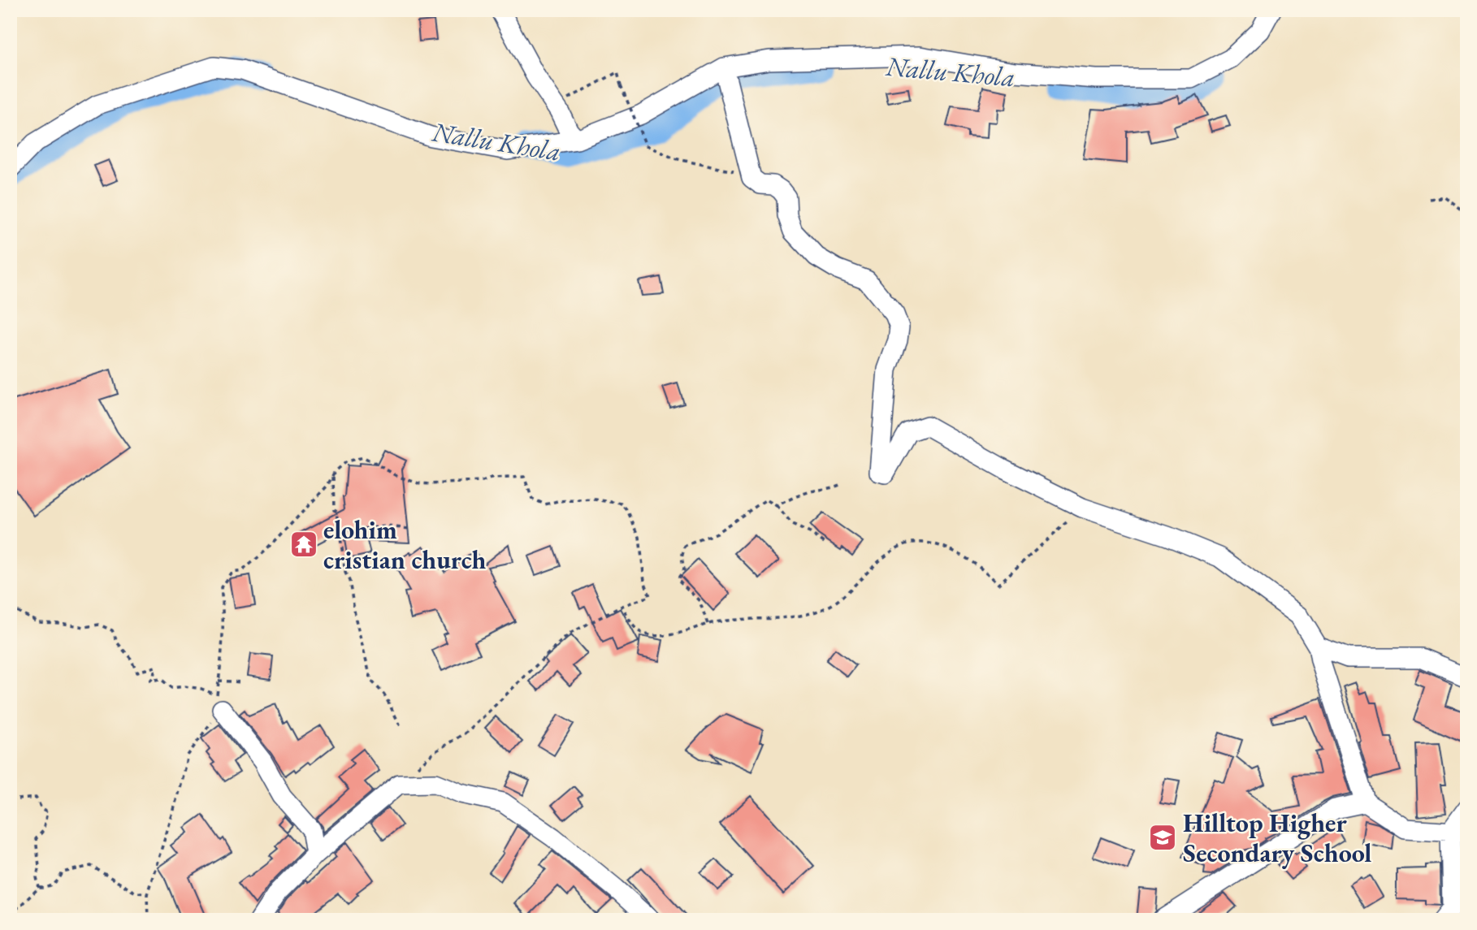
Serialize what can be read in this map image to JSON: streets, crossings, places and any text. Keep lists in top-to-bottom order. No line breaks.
{"water":["Nallu Khola"],"places":{"temple":["elohim cristian church"],"school or university":["Hilltop Higher Secondary School"]}}
